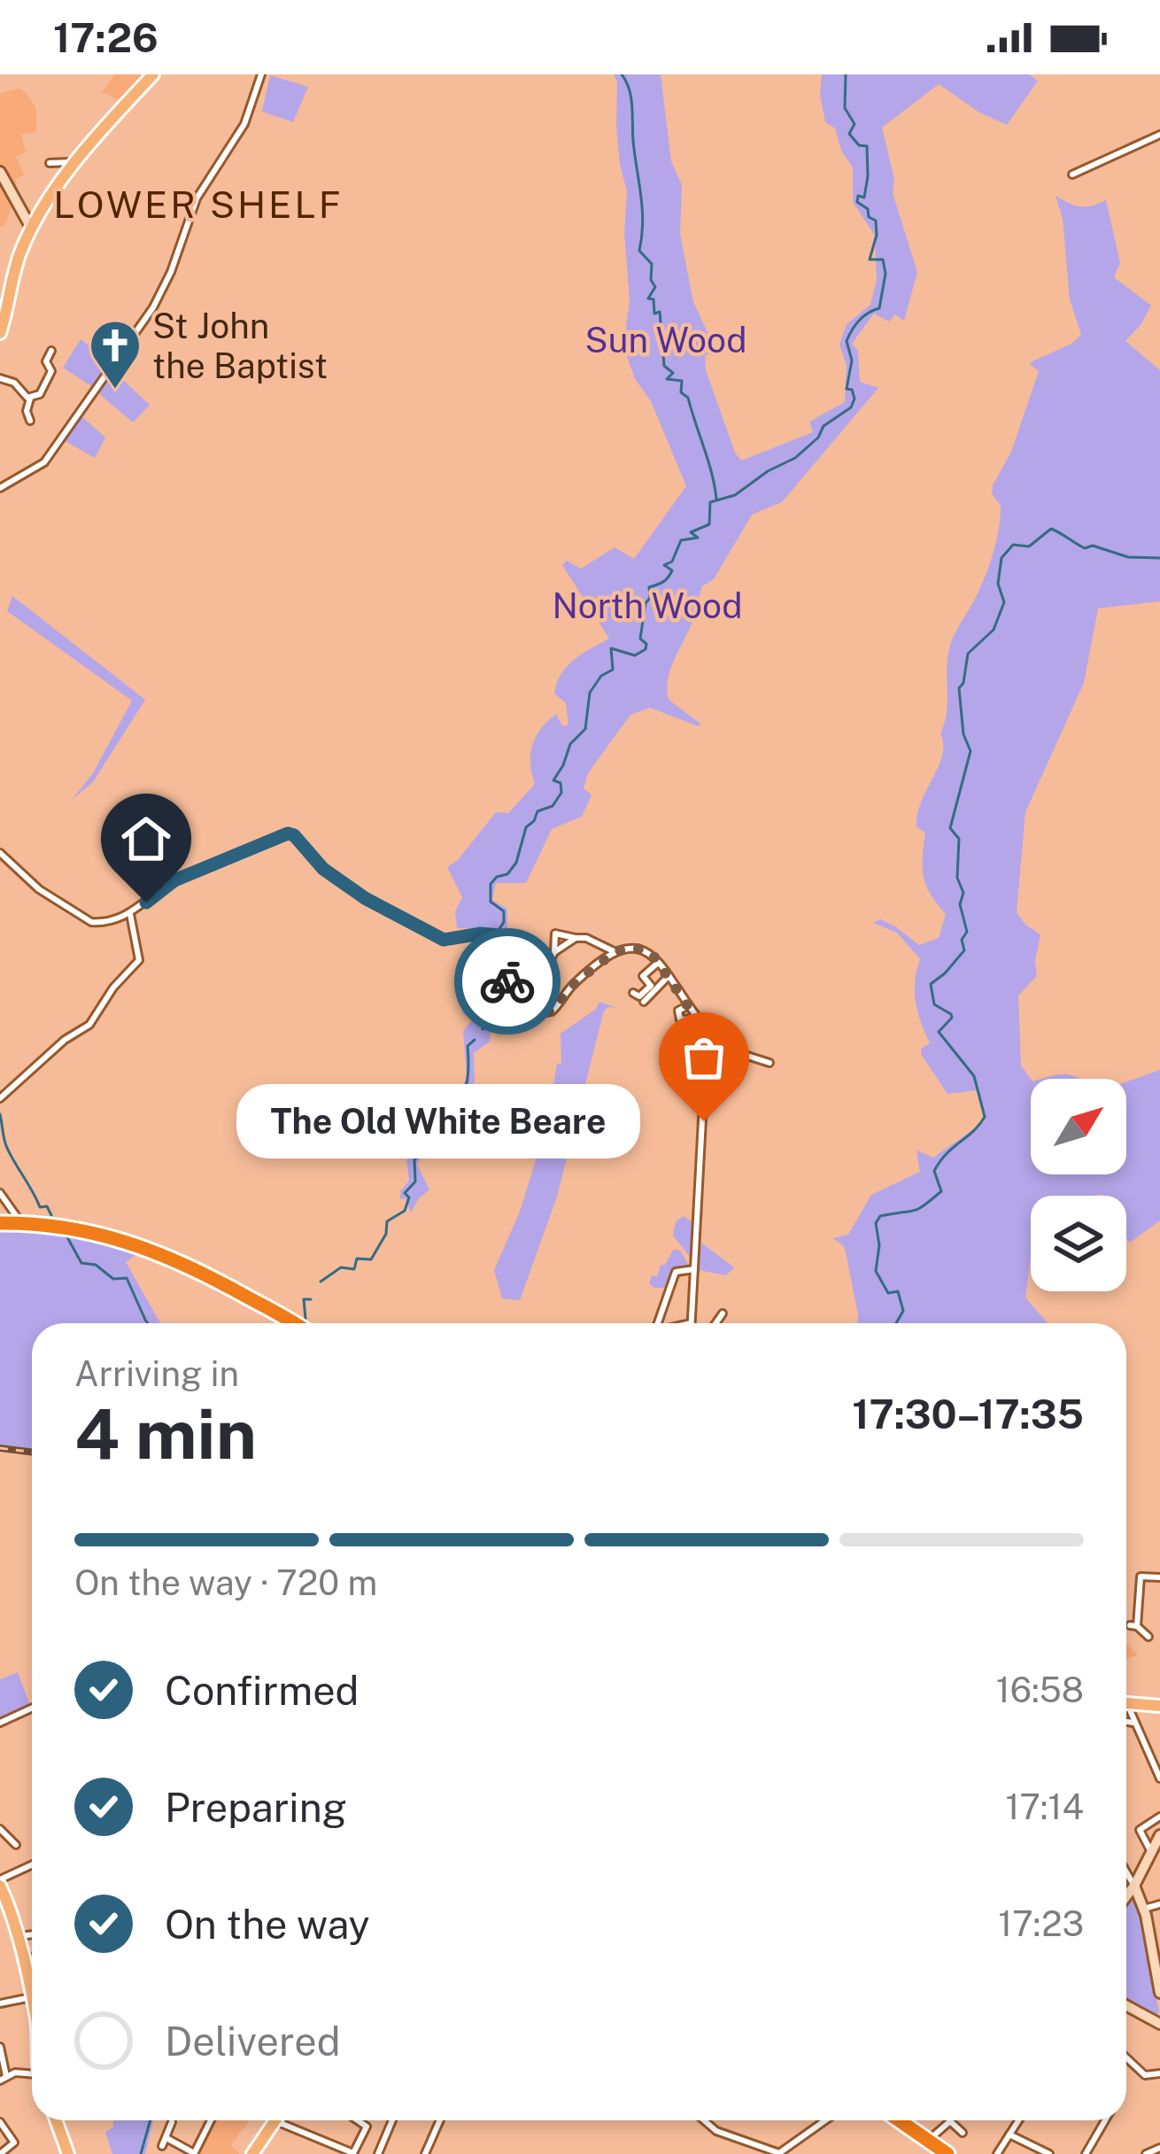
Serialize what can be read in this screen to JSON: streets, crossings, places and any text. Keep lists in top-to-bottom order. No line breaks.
{"districts":["LOWER SHELF"],"parks":["Sun Wood","North Wood"],"places":{"church":["St John the Baptist"],"other":["The Old White Beare"]},"north":"top right","page":{"status":"17:26","bubble":"The Old White Beare","heading":["4 min","Arriving in","17:30–17:35"],"bar":"On the way · 720 m","list":[["Confirmed","16:58"],["Preparing","17:14"],["On the way","17:23"],"Delivered"]}}
